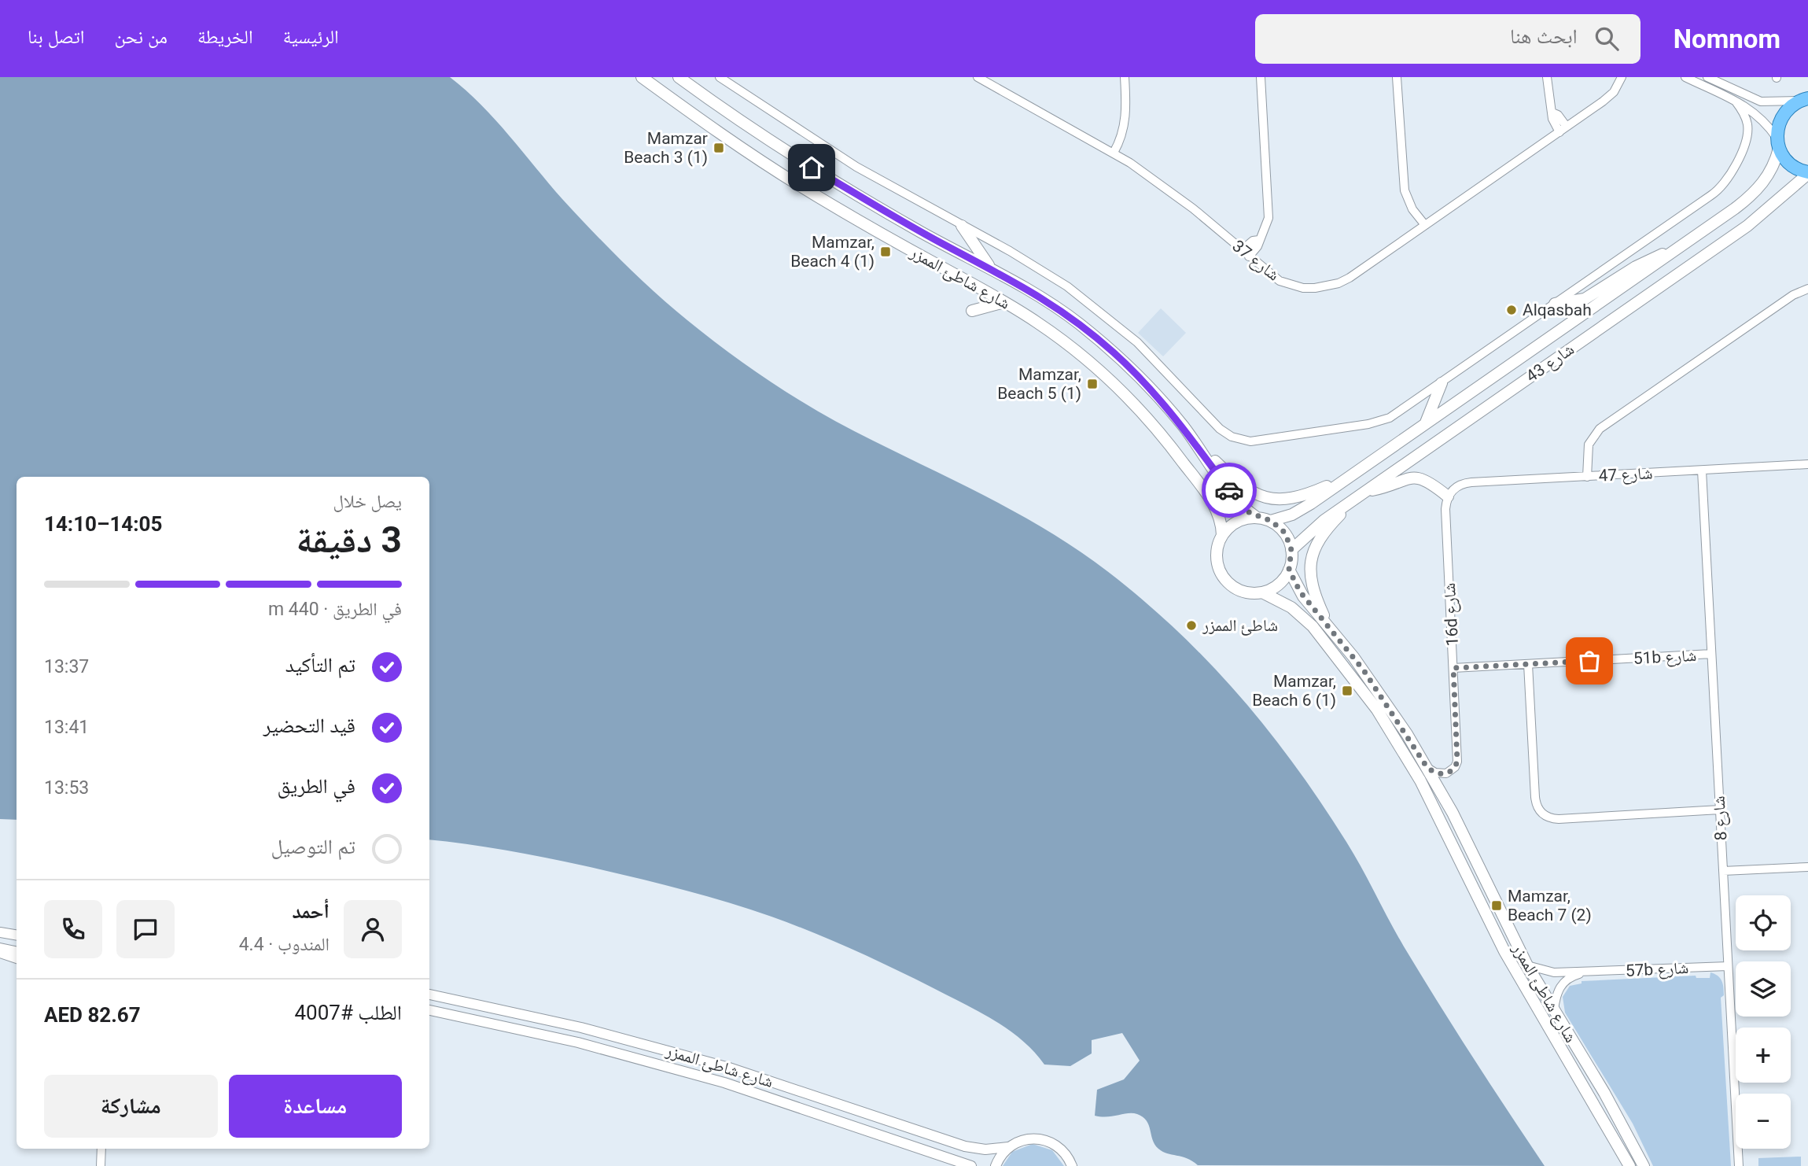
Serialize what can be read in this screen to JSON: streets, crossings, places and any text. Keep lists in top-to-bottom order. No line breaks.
{"streets":{"main road":["شارع شاطئ الممزر","شارع 43"],"street":["شارع 37","شارع 47","16d شارع","51b شارع","شارع 8","57b شارع"]},"crossings":[["شارع شاطئ الممزر","شارع 43"],["شارع شاطئ الممزر","16d شارع"],["شارع شاطئ الممزر","57b شارع"],["شارع 47","16d شارع"],["شارع 47","شارع 8"],["16d شارع","51b شارع"],["51b شارع","شارع 8"],["شارع 8","57b شارع"]],"places":{"transit":["Mamzar Beach 3 (1)","Mamzar, Beach 4 (1)","Mamzar, Beach 5 (1)","Mamzar, Beach 6 (1)","Mamzar, Beach 7 (2)"],"other":["Alqasbah","شاطئ الممزر"]},"page":{"header":"Nomnom","search":"ابحث هنا","nav":["الرئيسية","الخريطة","من نحن","اتصل بنا"],"heading":["3 دقيقة","يصل خلال","14:05–14:10"],"panel":["أحمد","المندوب · 4.4","الطلب #4007","AED 82.67"],"bar":"في الطريق · 440 m","list":[["تم التأكيد","13:37"],["قيد التحضير","13:41"],["في الطريق","13:53"],"تم التوصيل"],"map_buttons":["+","−"],"buttons":["مساعدة","مشاركة"]}}
